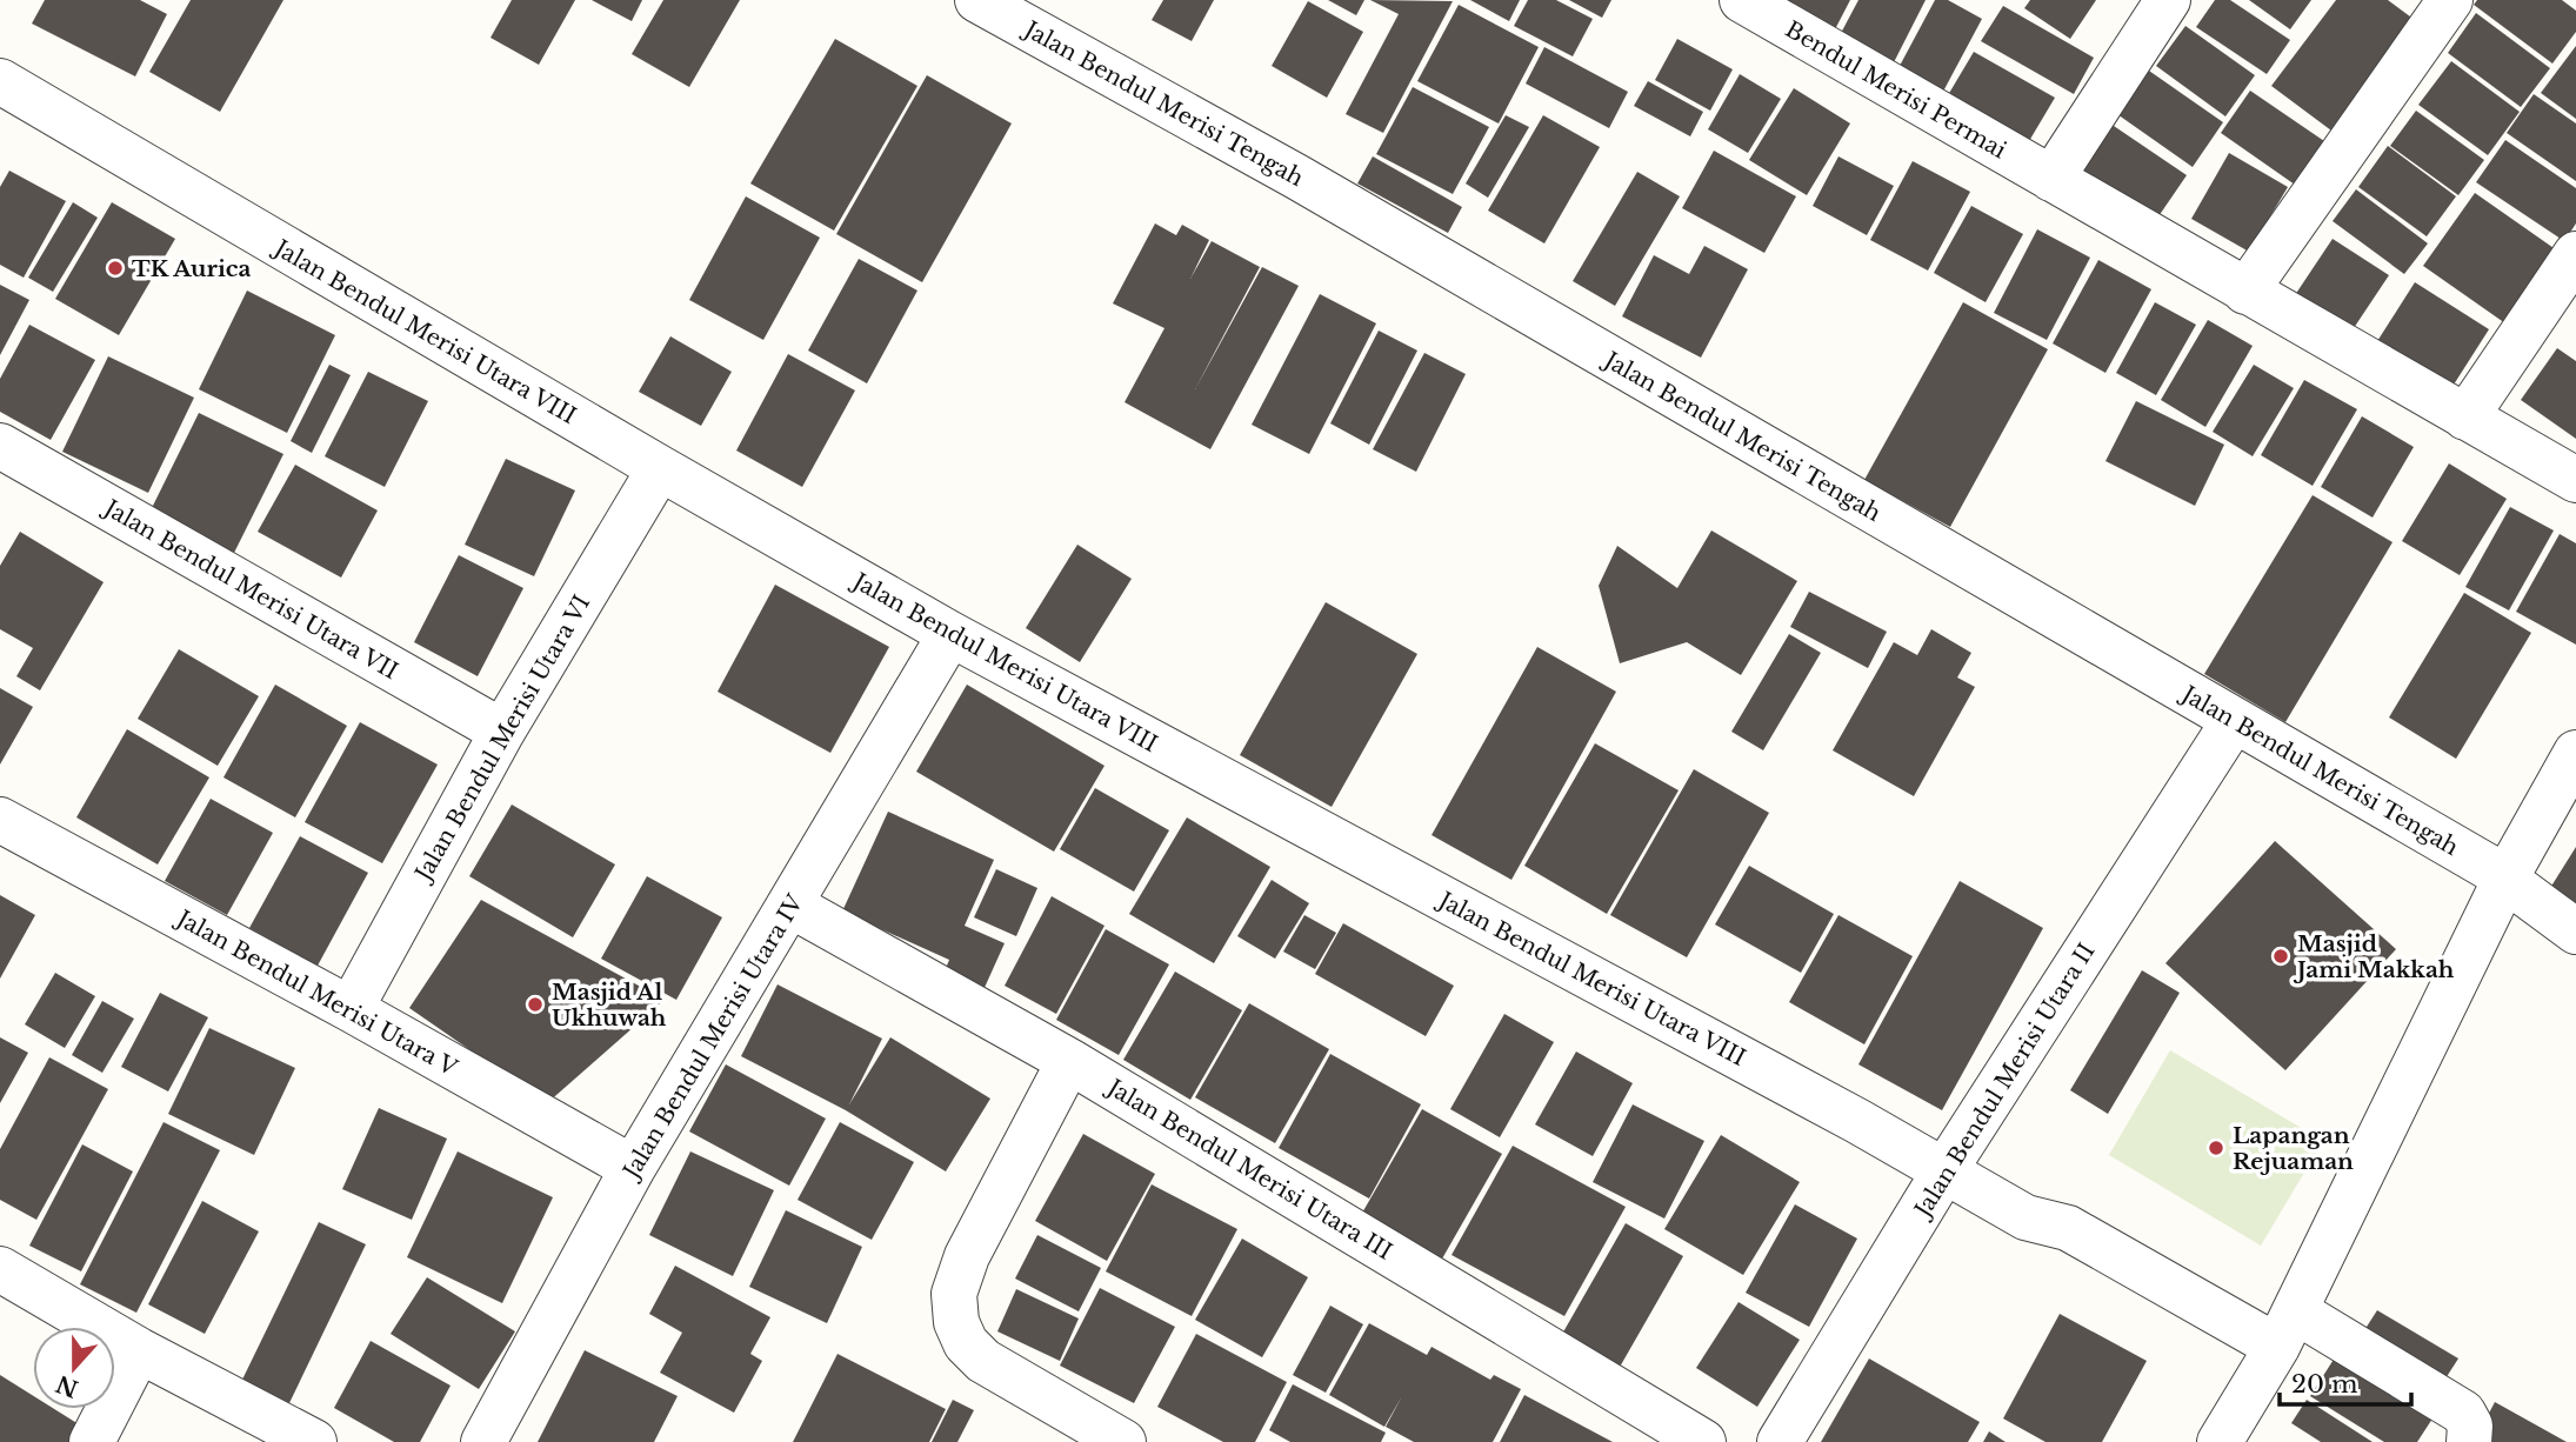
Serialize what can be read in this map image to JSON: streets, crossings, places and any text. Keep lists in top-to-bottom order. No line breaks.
{"streets":{"street":["Bendul Merisi Permai","Jalan Bendul Merisi Tengah","Jalan Bendul Merisi Utara VIII","Jalan Bendul Merisi Utara VII","Jalan Bendul Merisi Utara VI","Jalan Bendul Merisi Utara V","Jalan Bendul Merisi Utara IV","Jalan Bendul Merisi Utara II","Jalan Bendul Merisi Utara III"]},"crossings":[["Jalan Bendul Merisi Tengah","Jalan Bendul Merisi Utara II"],["Jalan Bendul Merisi Utara VIII","Jalan Bendul Merisi Utara VI"],["Jalan Bendul Merisi Utara VIII","Jalan Bendul Merisi Utara IV"],["Jalan Bendul Merisi Utara VIII","Jalan Bendul Merisi Utara II"],["Jalan Bendul Merisi Utara VII","Jalan Bendul Merisi Utara VI"],["Jalan Bendul Merisi Utara VI","Jalan Bendul Merisi Utara V"],["Jalan Bendul Merisi Utara V","Jalan Bendul Merisi Utara IV"],["Jalan Bendul Merisi Utara IV","Jalan Bendul Merisi Utara III"]],"places":["TK Aurica","Masjid Jami Makkah","Masjid Al Ukhuwah","Lapangan Rejuaman"],"scale_bar":"20 m","north":"bottom"}
